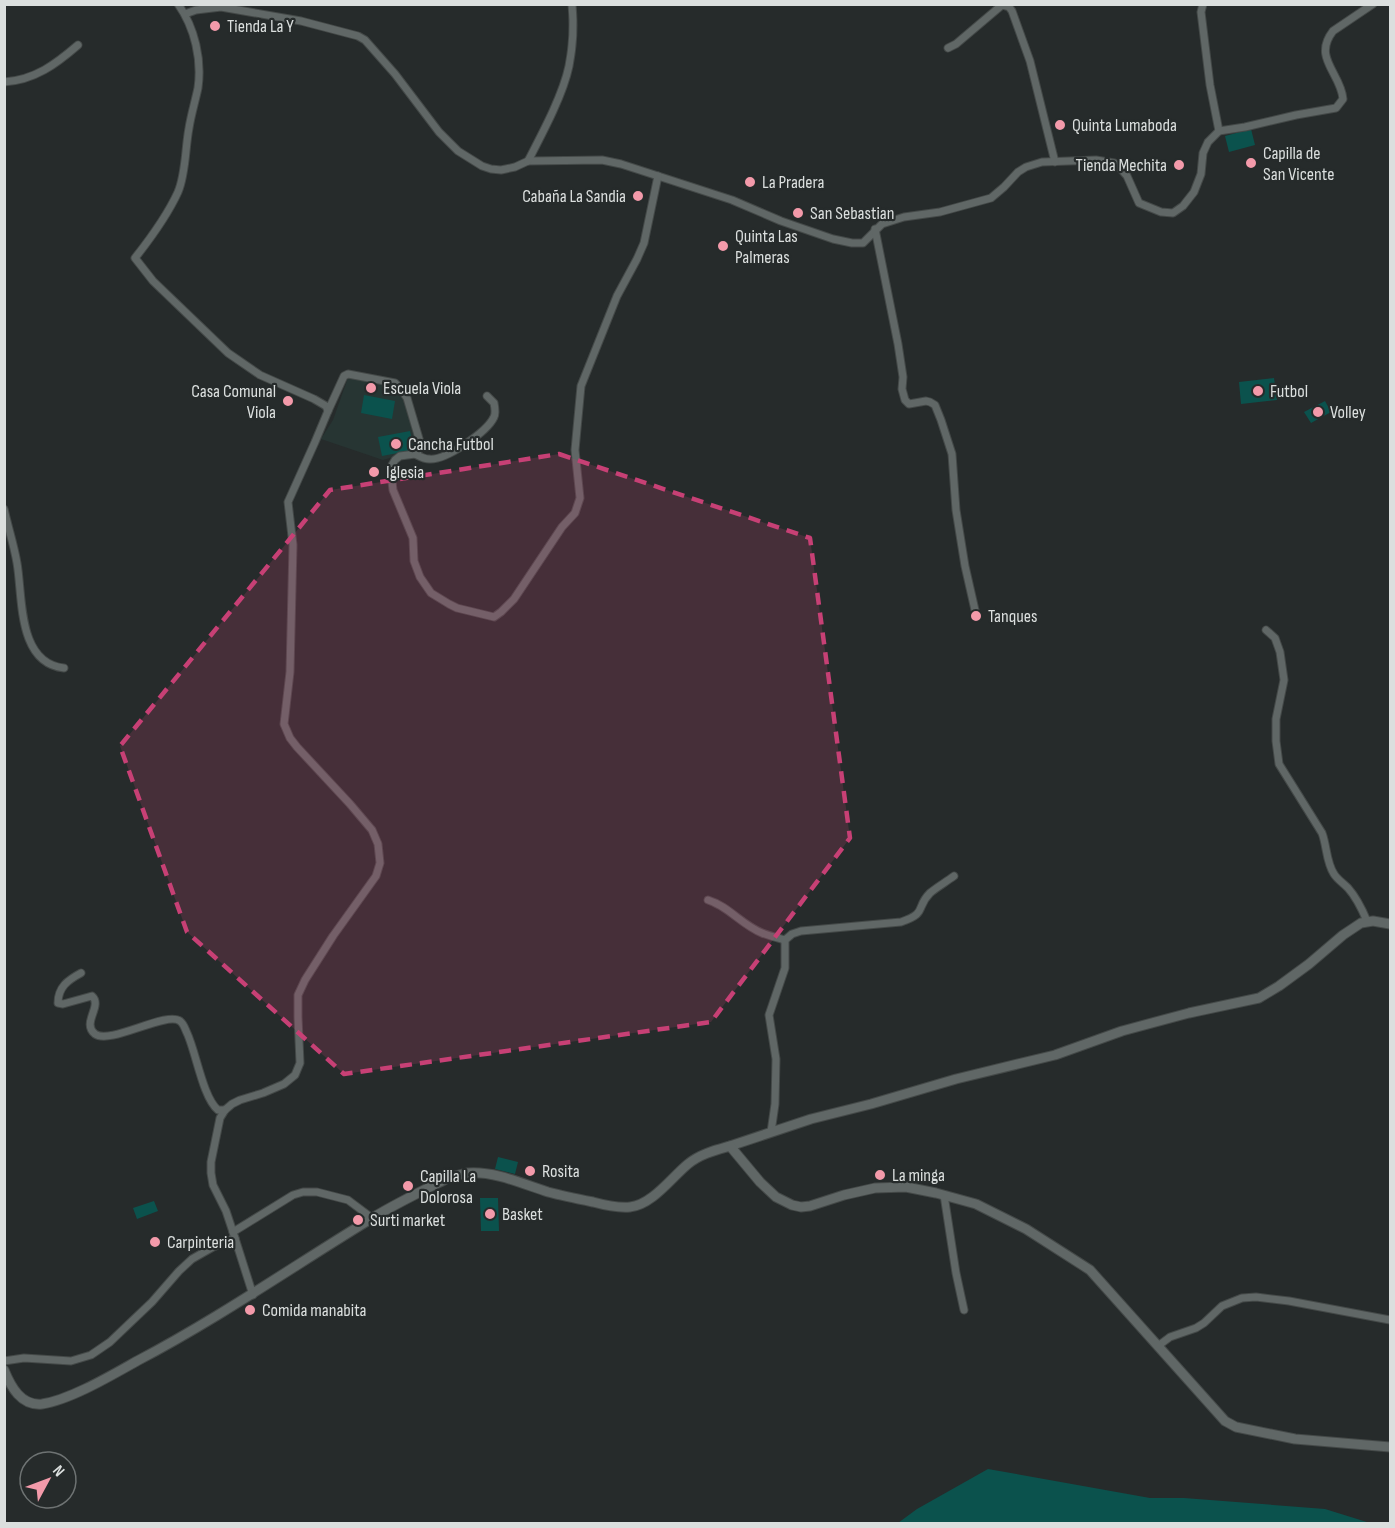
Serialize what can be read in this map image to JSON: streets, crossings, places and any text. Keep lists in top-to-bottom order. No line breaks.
{"places":["Tienda La Y","Quinta Lumaboda","Capilla de San Vicente","Tienda Mechita","La Pradera","Cabaña La Sandia","San Sebastian","Quinta Las Palmeras","Escuela Viola","Futbol","Casa Comunal Viola","Volley","Cancha Futbol","Iglesia","Tanques","Rosita","La minga","Capilla La Dolorosa","Basket","Surti market","Carpinteria","Comida manabita"],"north":"top right"}
